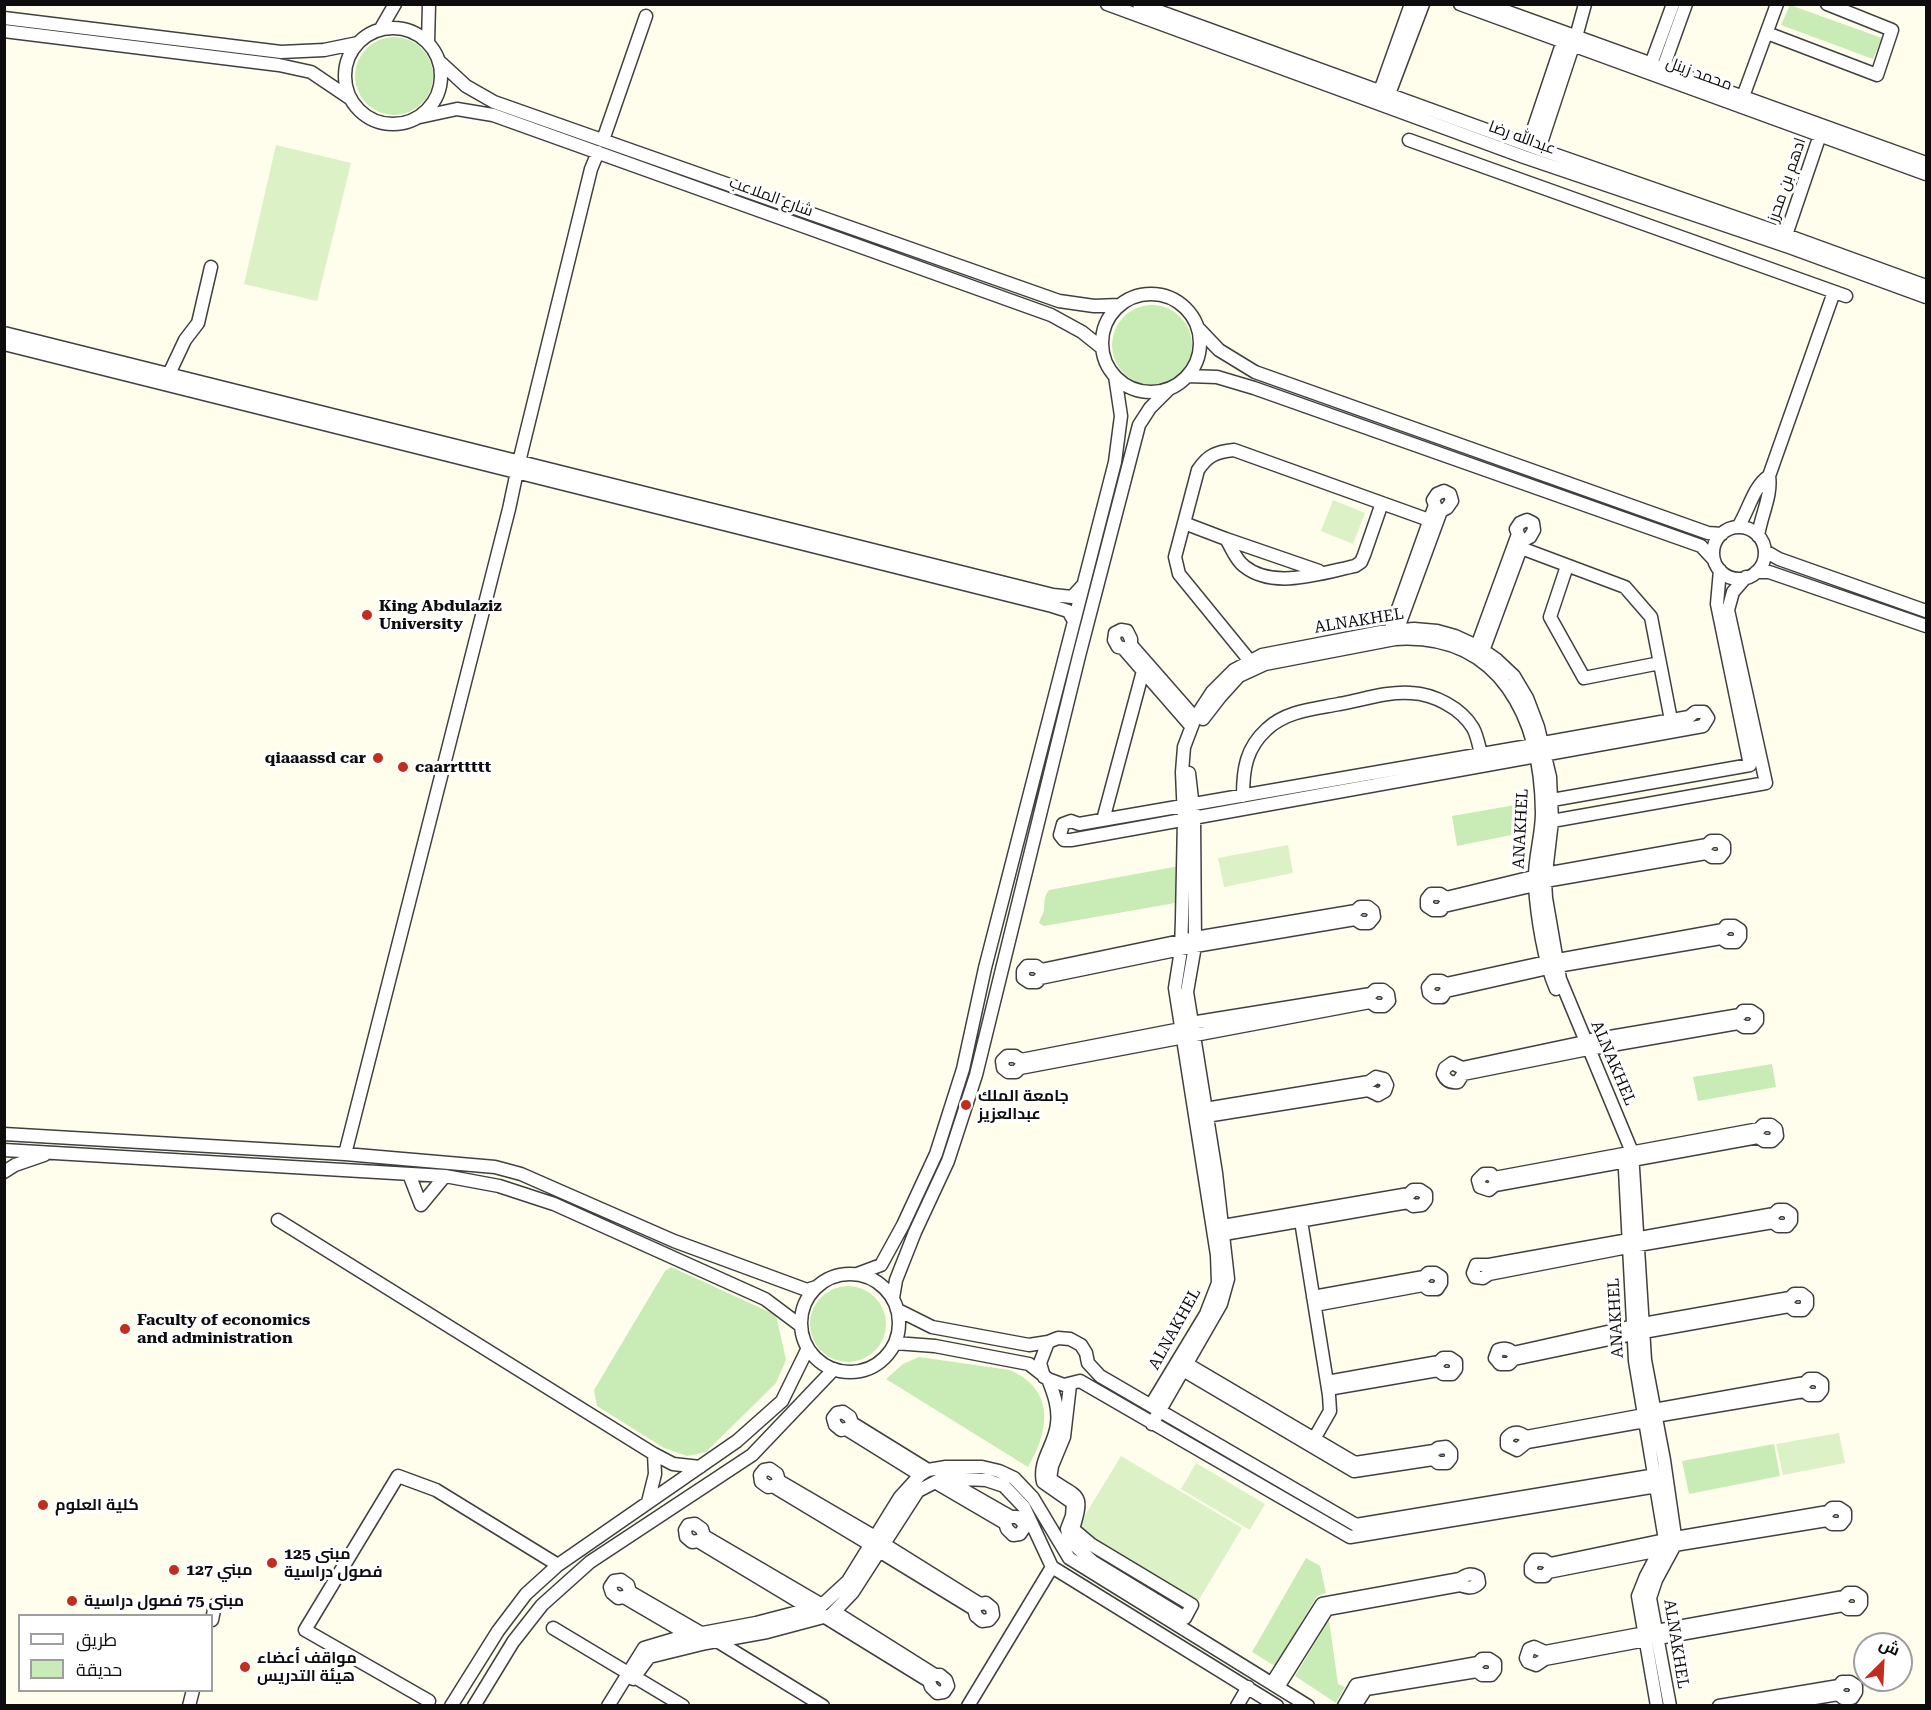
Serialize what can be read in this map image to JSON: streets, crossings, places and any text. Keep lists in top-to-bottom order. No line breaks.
{"streets":{"street":["محمد زينل","عبدالله رضا","ادهم بن محرز","شارع الملاعب","ALNAKHEL","ANAKHEL"]},"crossings":[["محمد زينل","ادهم بن محرز"],["عبدالله رضا","ادهم بن محرز"],["ALNAKHEL","ANAKHEL"]],"places":["King Abdulaziz University","qiaaassd car","caarrttttt","جامعة الملك عبدالعزيز","Faculty of economics and administration","كلية العلوم","مبنى 125 فصول دراسية","مبني 127","مبنى 75 فصول دراسية","مواقف أعضاء هيئة التدريس"],"legend":["طريق","حديقة"],"north":"top right"}
